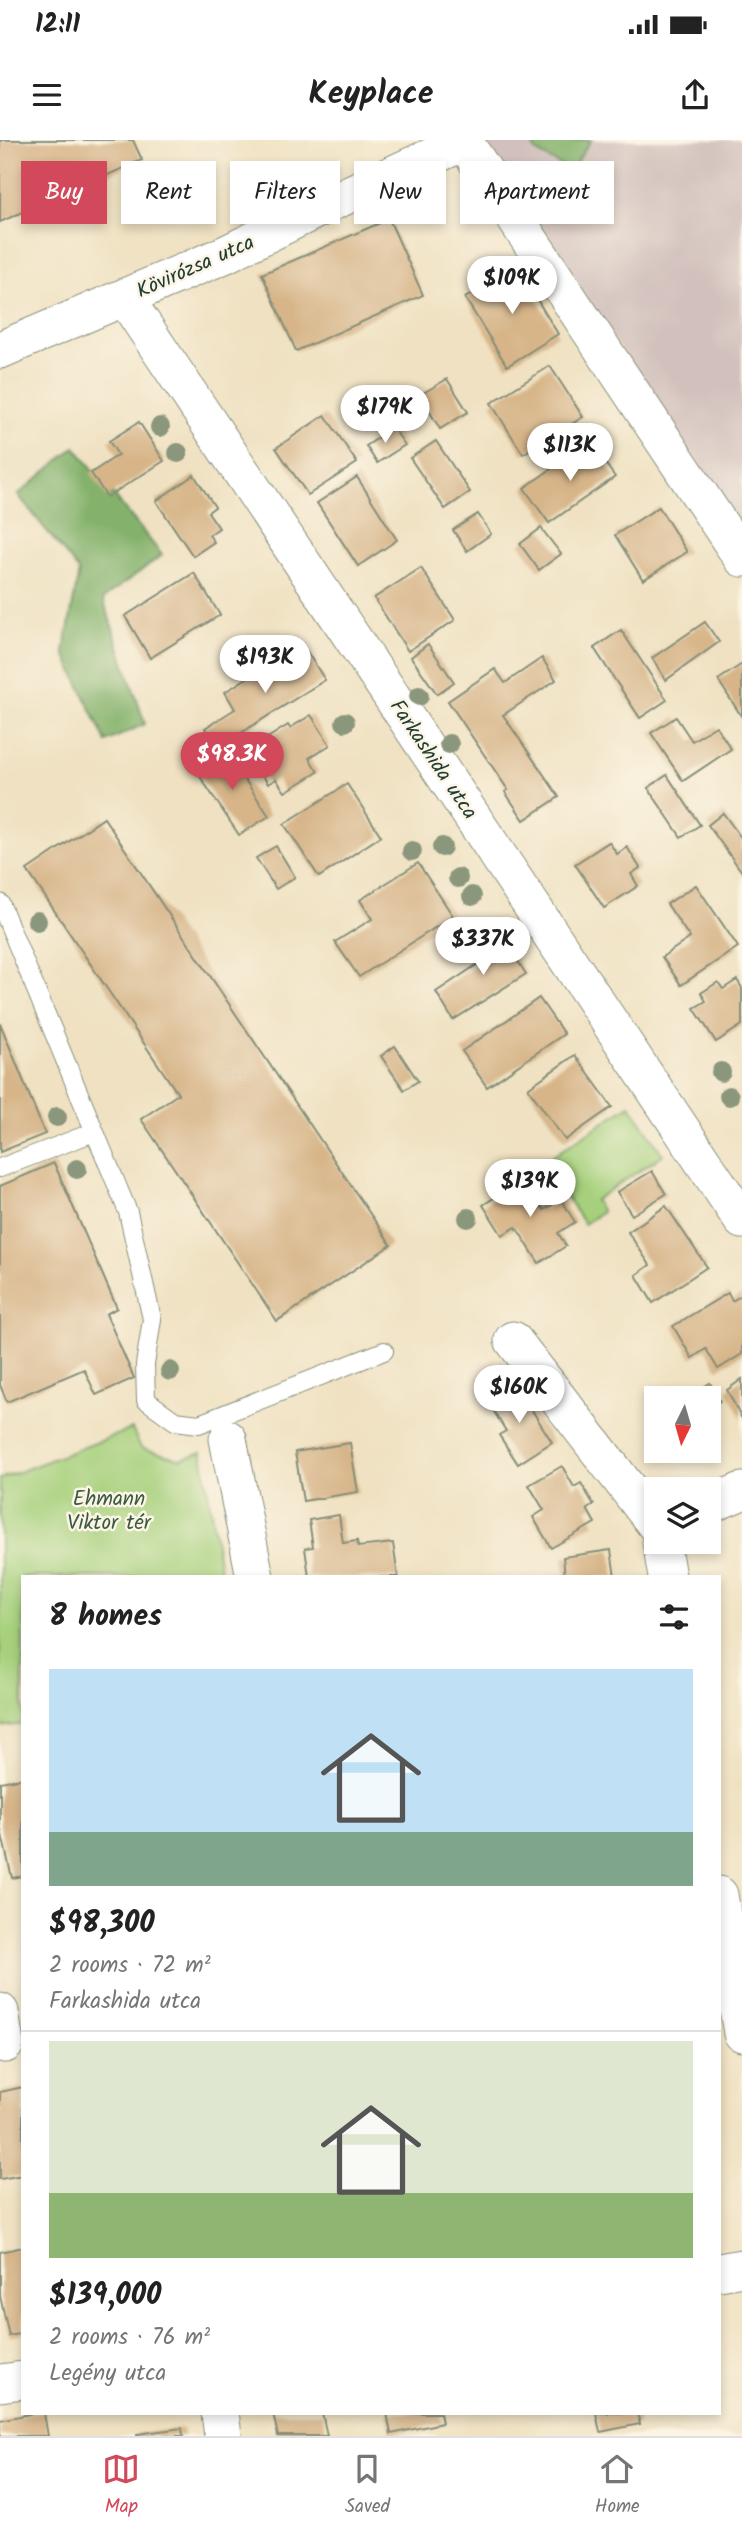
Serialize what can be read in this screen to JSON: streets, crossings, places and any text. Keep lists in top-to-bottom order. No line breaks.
{"streets":{"street":["Kövirózsa utca","Farkashida utca"]},"crossings":[["Kövirózsa utca","Farkashida utca"]],"parks":["Ehmann Viktor tér"],"north":"bottom","page":{"status":"12:11","header":"Keyplace","chip":["Buy","Rent","Filters","New","Apartment"],"price":["$109K","$179K","$113K","$193K","$98.3K","$337K","$139K","$160K"],"heading":"8 homes","list":[{"name":"$98,300","note":"2 rooms · 72 m² · Farkashida utca"},{"name":"$139,000","note":"2 rooms · 76 m² · Legény utca"}],"tabs":["Map","Saved","Home"]}}
